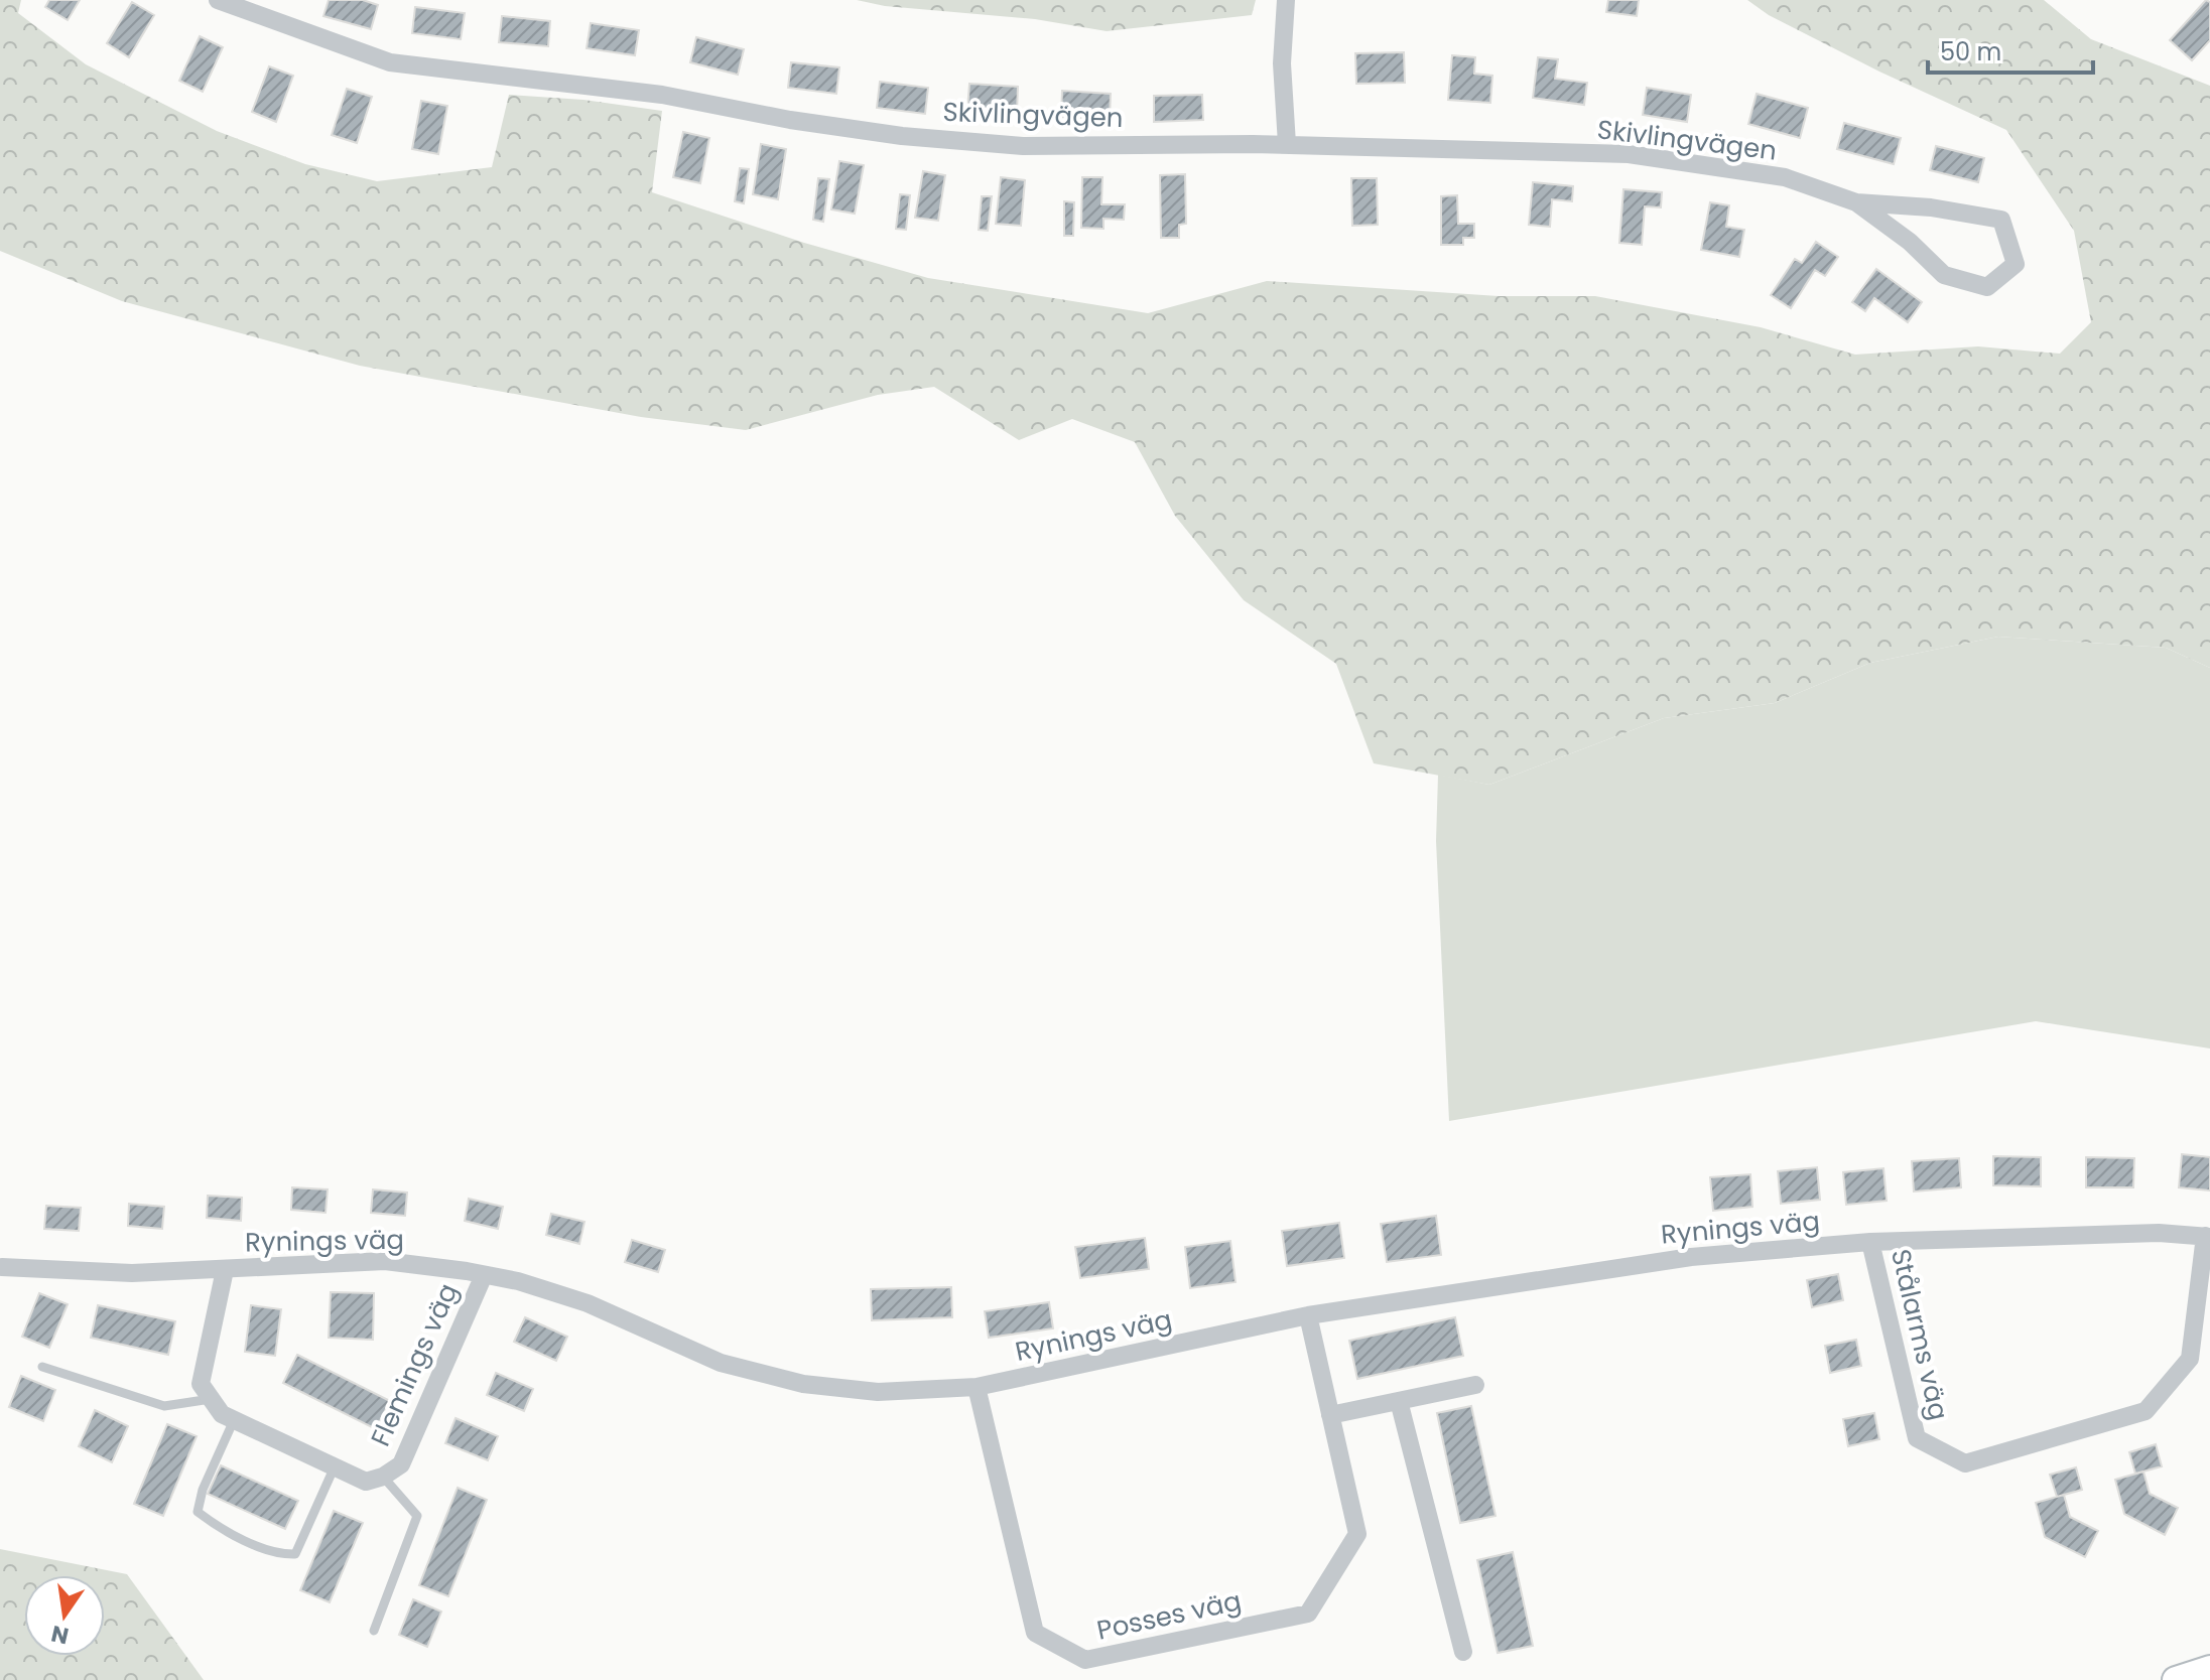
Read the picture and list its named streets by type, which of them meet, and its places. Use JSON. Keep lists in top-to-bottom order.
{
  "streets": {
    "street": [
      "Skivlingvägen",
      "Rynings väg",
      "Stålarms väg",
      "Flemings väg",
      "Posses väg"
    ]
  },
  "crossings": [
    ["Rynings väg", "Stålarms väg"],
    ["Rynings väg", "Flemings väg"],
    ["Rynings väg", "Posses väg"]
  ],
  "scale_bar": "50 m",
  "north": "bottom"
}
